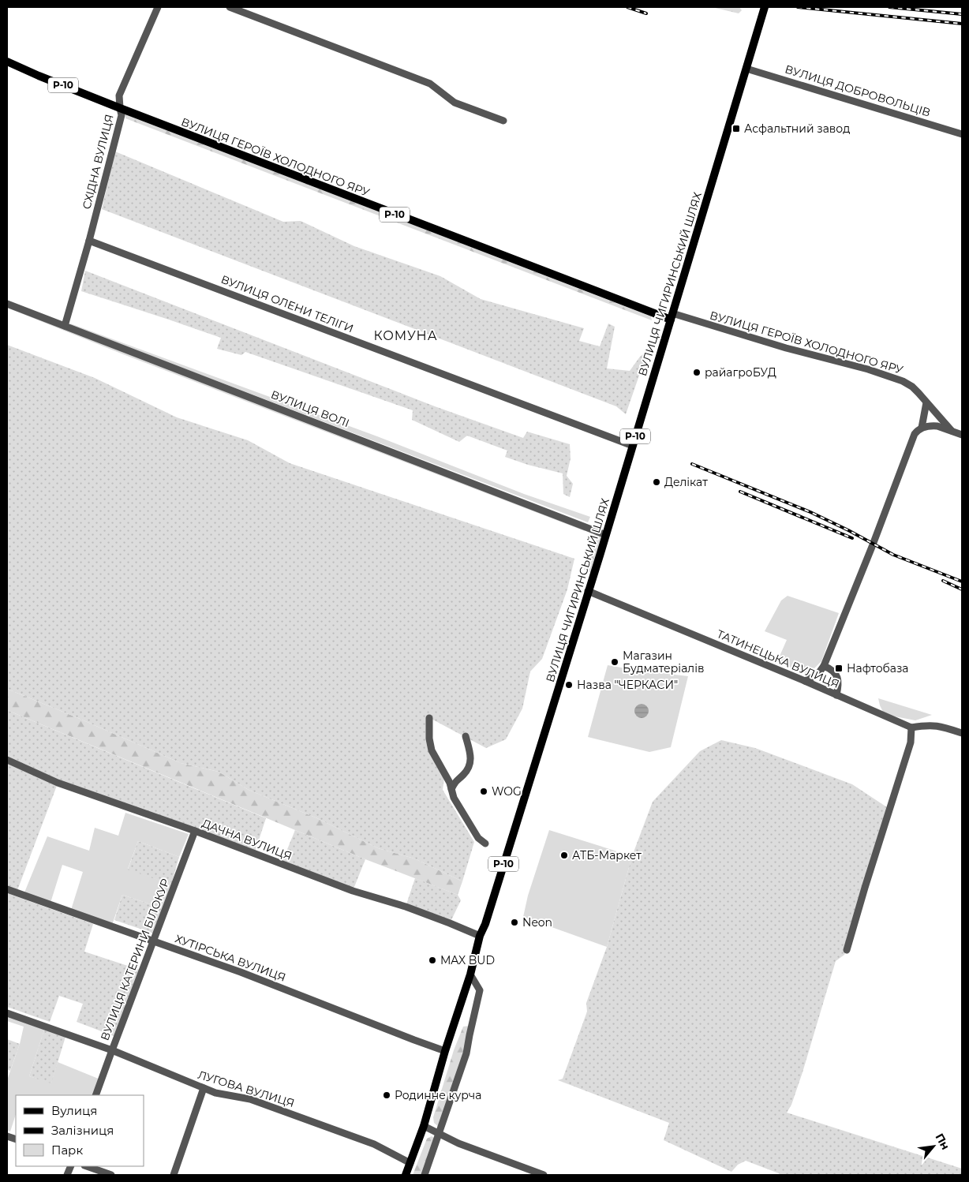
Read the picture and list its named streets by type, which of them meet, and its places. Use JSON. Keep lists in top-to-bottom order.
{
  "streets": {
    "main road": ["Р-10", "ВУЛИЦЯ ГЕРОЇВ ХОЛОДНОГО ЯРУ", "ВУЛИЦЯ ЧИГИРИНСЬКИЙ ШЛЯХ"],
    "street": [
      "ВУЛИЦЯ ДОБРОВОЛЬЦІВ",
      "СХІДНА ВУЛИЦЯ",
      "ВУЛИЦЯ ОЛЕНИ ТЕЛІГИ",
      "ВУЛИЦЯ ВОЛІ",
      "ТАТИНЕЦЬКА ВУЛИЦЯ",
      "ДАЧНА ВУЛИЦЯ",
      "ХУТІРСЬКА ВУЛИЦЯ",
      "ВУЛИЦЯ КАТЕРИНИ БІЛОКУР",
      "ЛУГОВА ВУЛИЦЯ"
    ]
  },
  "crossings": [
    ["ВУЛИЦЯ ДОБРОВОЛЬЦІВ", "ВУЛИЦЯ ЧИГИРИНСЬКИЙ ШЛЯХ"],
    ["ВУЛИЦЯ ГЕРОЇВ ХОЛОДНОГО ЯРУ", "СХІДНА ВУЛИЦЯ"],
    ["ВУЛИЦЯ ГЕРОЇВ ХОЛОДНОГО ЯРУ", "ВУЛИЦЯ ЧИГИРИНСЬКИЙ ШЛЯХ"],
    ["СХІДНА ВУЛИЦЯ", "ВУЛИЦЯ ОЛЕНИ ТЕЛІГИ"],
    ["СХІДНА ВУЛИЦЯ", "ВУЛИЦЯ ВОЛІ"],
    ["ВУЛИЦЯ ЧИГИРИНСЬКИЙ ШЛЯХ", "ВУЛИЦЯ ОЛЕНИ ТЕЛІГИ"],
    ["ВУЛИЦЯ ЧИГИРИНСЬКИЙ ШЛЯХ", "ВУЛИЦЯ ВОЛІ"],
    ["ВУЛИЦЯ ЧИГИРИНСЬКИЙ ШЛЯХ", "ТАТИНЕЦЬКА ВУЛИЦЯ"],
    ["ВУЛИЦЯ ЧИГИРИНСЬКИЙ ШЛЯХ", "ДАЧНА ВУЛИЦЯ"],
    ["ВУЛИЦЯ ЧИГИРИНСЬКИЙ ШЛЯХ", "ХУТІРСЬКА ВУЛИЦЯ"],
    ["ВУЛИЦЯ ЧИГИРИНСЬКИЙ ШЛЯХ", "ЛУГОВА ВУЛИЦЯ"],
    ["ДАЧНА ВУЛИЦЯ", "ВУЛИЦЯ КАТЕРИНИ БІЛОКУР"],
    ["ХУТІРСЬКА ВУЛИЦЯ", "ВУЛИЦЯ КАТЕРИНИ БІЛОКУР"],
    ["ВУЛИЦЯ КАТЕРИНИ БІЛОКУР", "ЛУГОВА ВУЛИЦЯ"]
  ],
  "districts": ["КОМУНА"],
  "places": {
    "transit": ["Асфальтний завод", "Нафтобаза"],
    "other": [
      "райагроБУД",
      "Делікат",
      "Магазин Будматеріалів",
      "Назва \"ЧЕРКАСИ\"",
      "WOG",
      "АТБ-Маркет",
      "Neon",
      "MAX BUD",
      "Родинне курча"
    ]
  },
  "legend": ["Вулиця", "Залізниця", "Парк"],
  "north": "top right"
}
